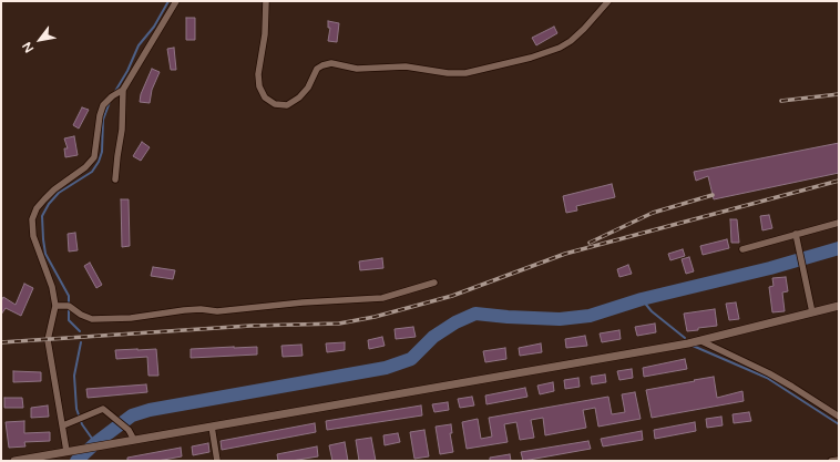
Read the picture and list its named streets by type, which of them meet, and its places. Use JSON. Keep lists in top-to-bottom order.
{
  "north": "bottom left"
}
